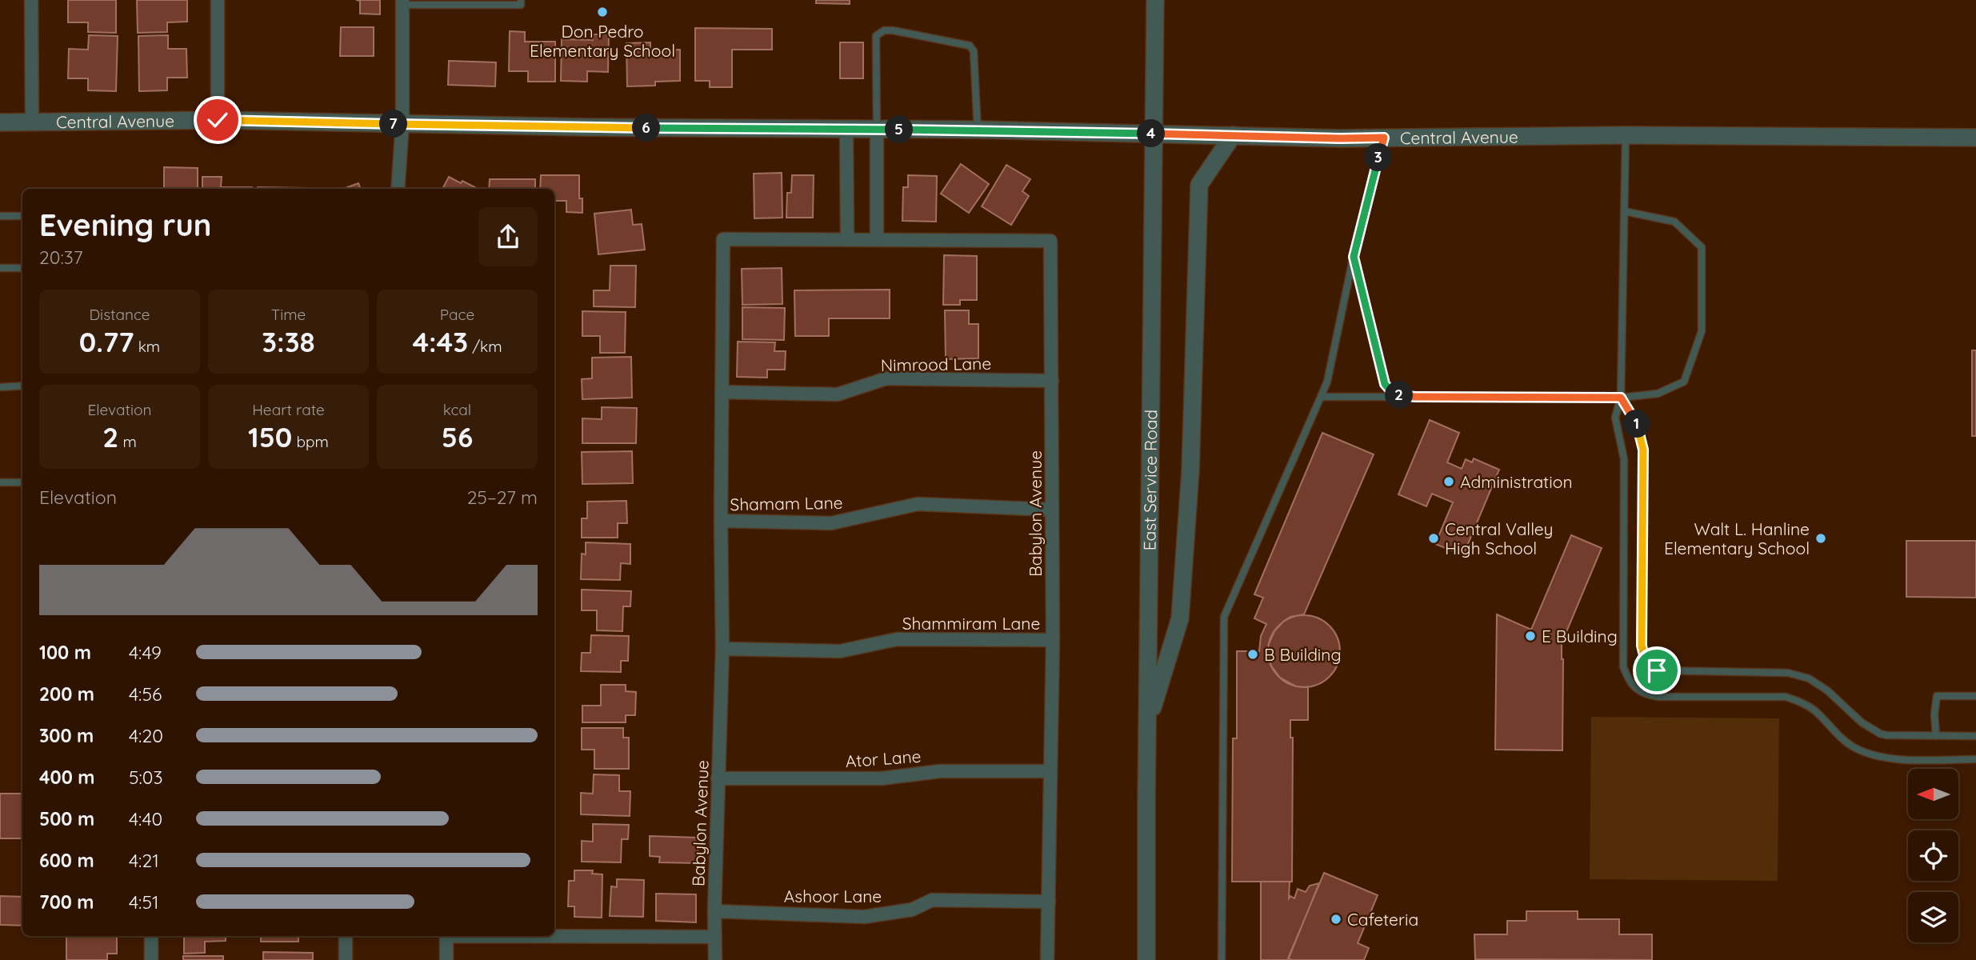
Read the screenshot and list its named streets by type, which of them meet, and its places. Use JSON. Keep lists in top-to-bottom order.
{
  "streets": {
    "street": [
      "Central Avenue",
      "Nimrood Lane",
      "East Service Road",
      "Shamam Lane",
      "Babylon Avenue",
      "Shammiram Lane",
      "Ator Lane",
      "Ashoor Lane"
    ]
  },
  "crossings": [
    ["Central Avenue", "East Service Road"],
    ["Nimrood Lane", "Babylon Avenue"],
    ["Shamam Lane", "Babylon Avenue"],
    ["Babylon Avenue", "Shammiram Lane"],
    ["Babylon Avenue", "Ator Lane"],
    ["Babylon Avenue", "Ashoor Lane"]
  ],
  "places": [
    "Don Pedro Elementary School",
    "Administration",
    "Central Valley High School",
    "Walt L. Hanline Elementary School",
    "E Building",
    "B Building",
    "Cafeteria"
  ],
  "north": "left",
  "page": {
    "pins": [
      "7",
      "6",
      "5",
      "4",
      "3",
      "2",
      "1"
    ],
    "heading": ["Evening run", "20:37"],
    "stats": [
      ["Distance", "0.77 km"],
      ["Time", "3:38"],
      ["Pace", "4:43 /km"],
      ["Elevation", "2 m"],
      ["Heart rate", "150 bpm"],
      ["kcal", "56"]
    ],
    "chart": ["Elevation", "25–27 m"],
    "list": [
      {
        "name": "100 m",
        "note": "4:49"
      },
      {
        "name": "200 m",
        "note": "4:56"
      },
      {
        "name": "300 m",
        "note": "4:20"
      },
      {
        "name": "400 m",
        "note": "5:03"
      },
      {
        "name": "500 m",
        "note": "4:40"
      },
      {
        "name": "600 m",
        "note": "4:21"
      },
      {
        "name": "700 m",
        "note": "4:51"
      }
    ]
  }
}
